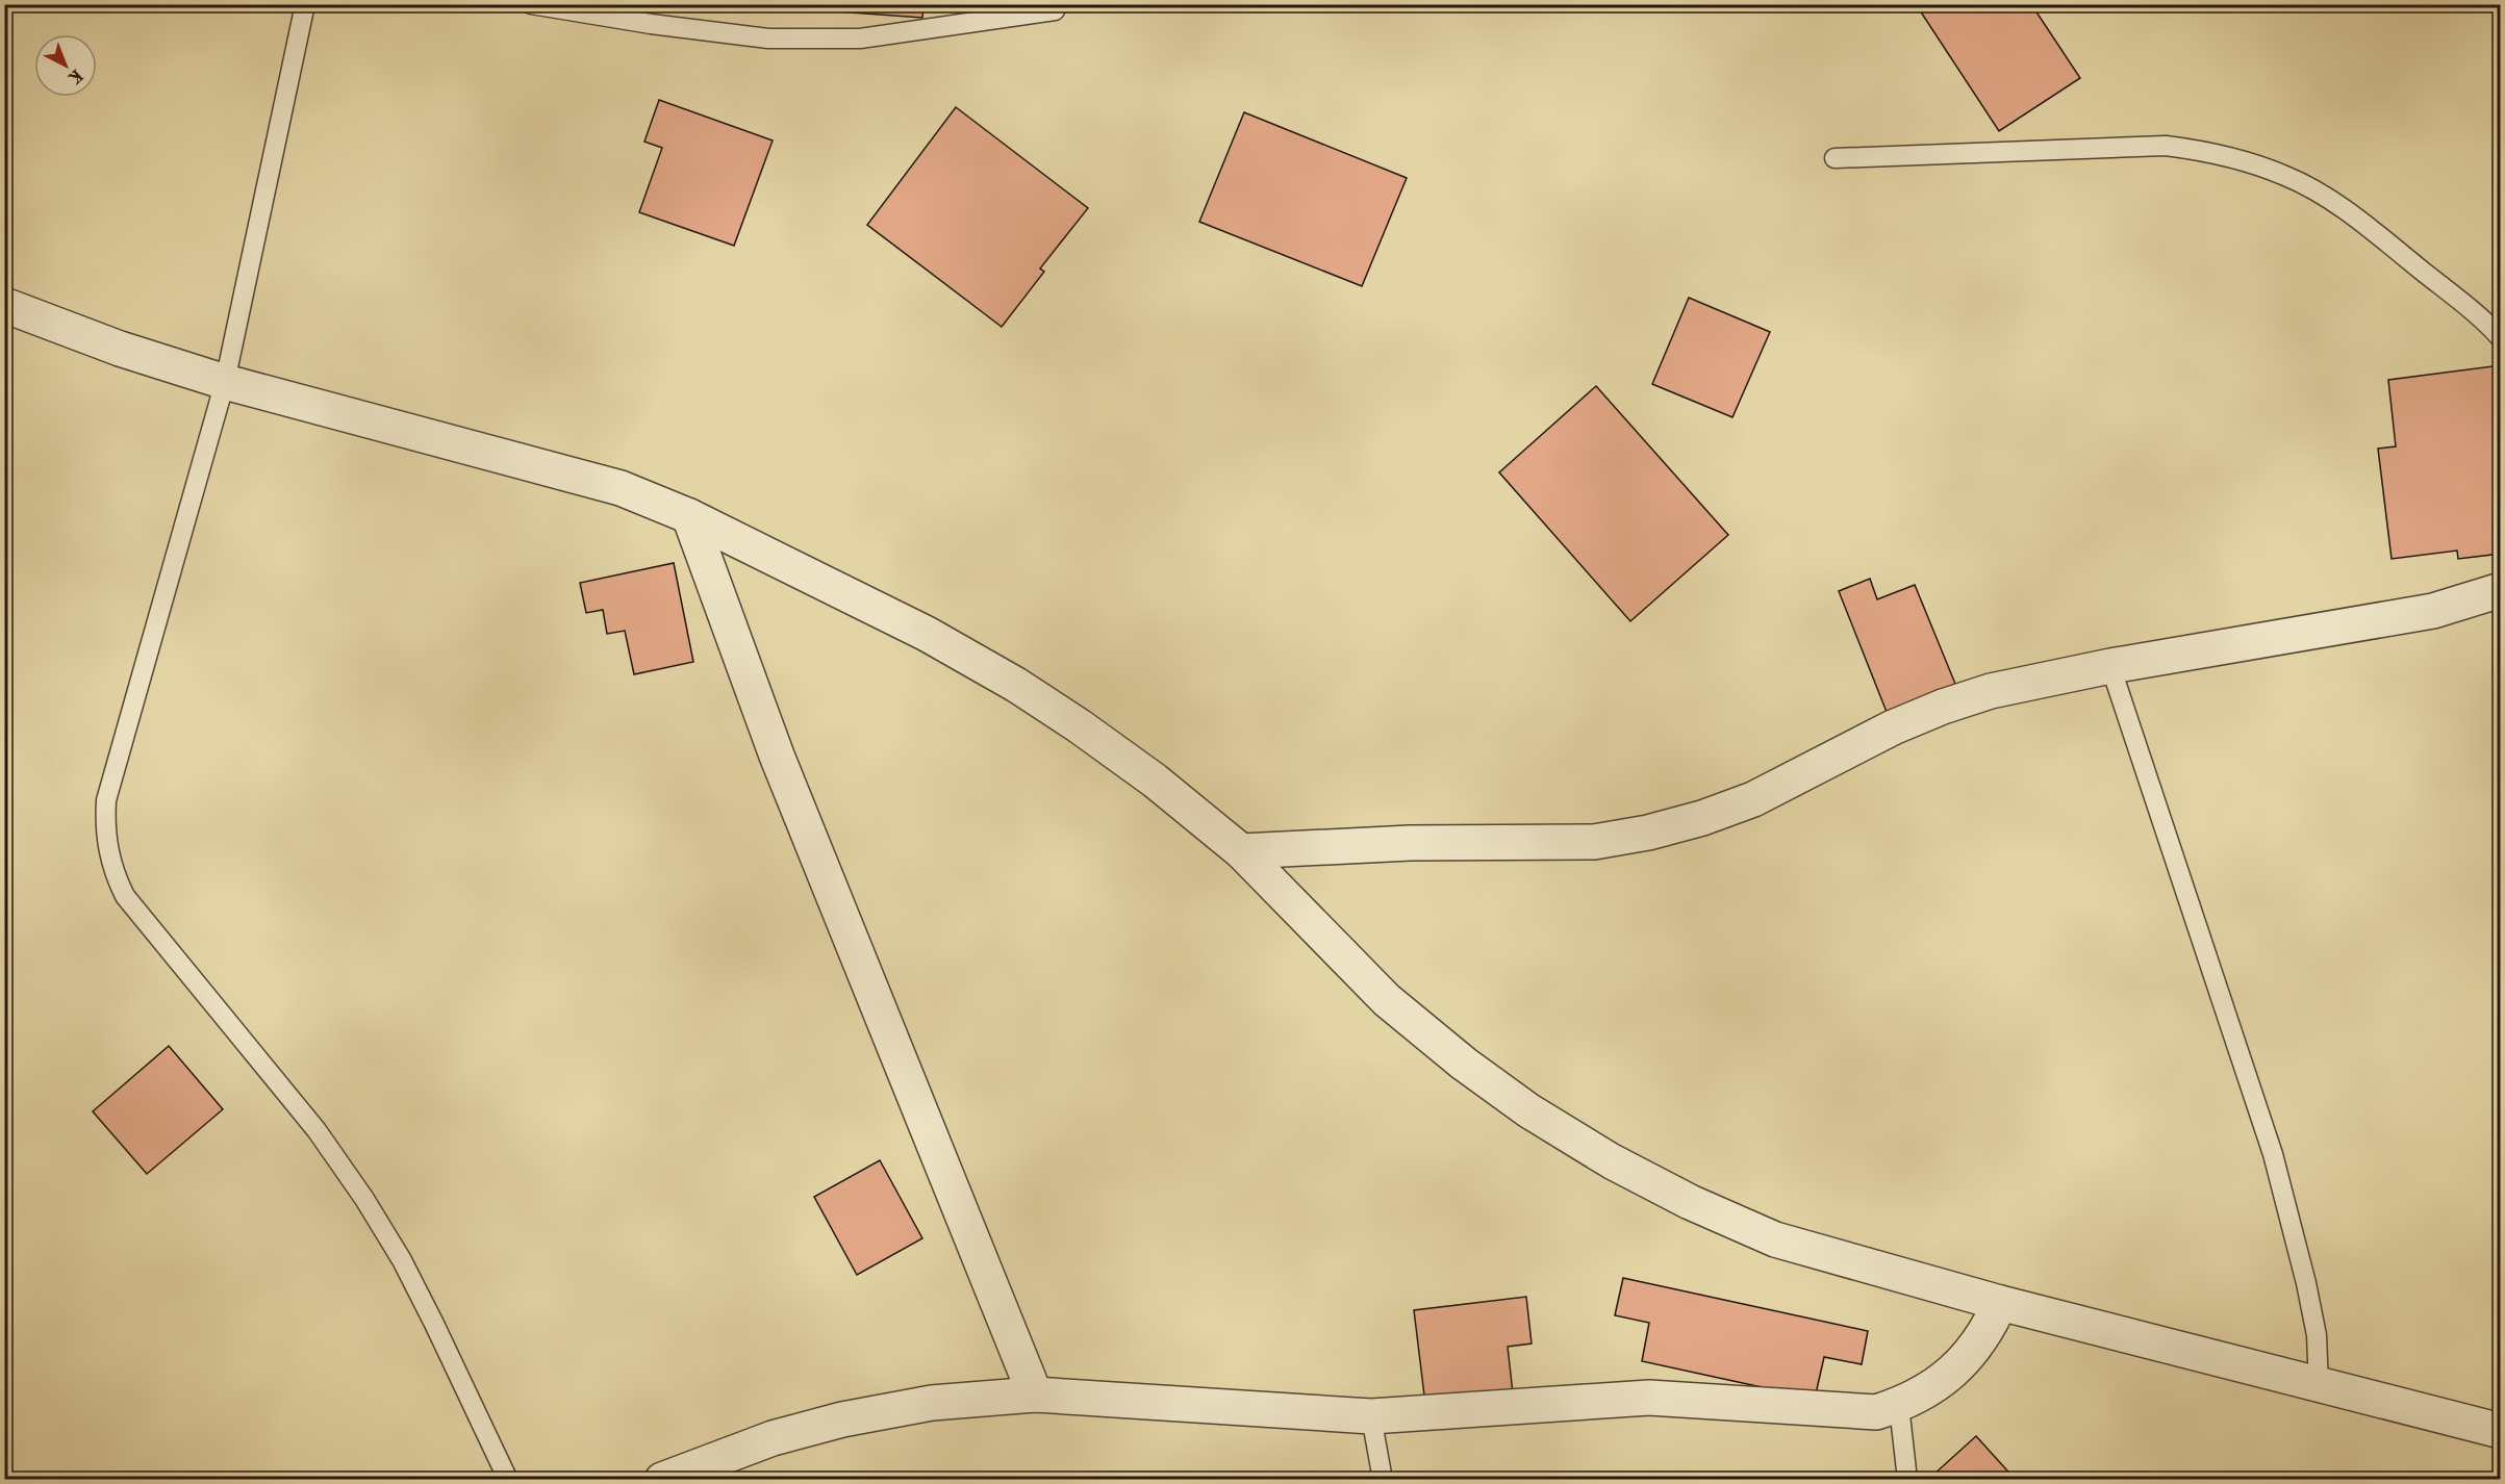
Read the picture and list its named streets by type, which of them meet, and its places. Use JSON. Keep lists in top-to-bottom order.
{
  "north": "bottom right"
}
